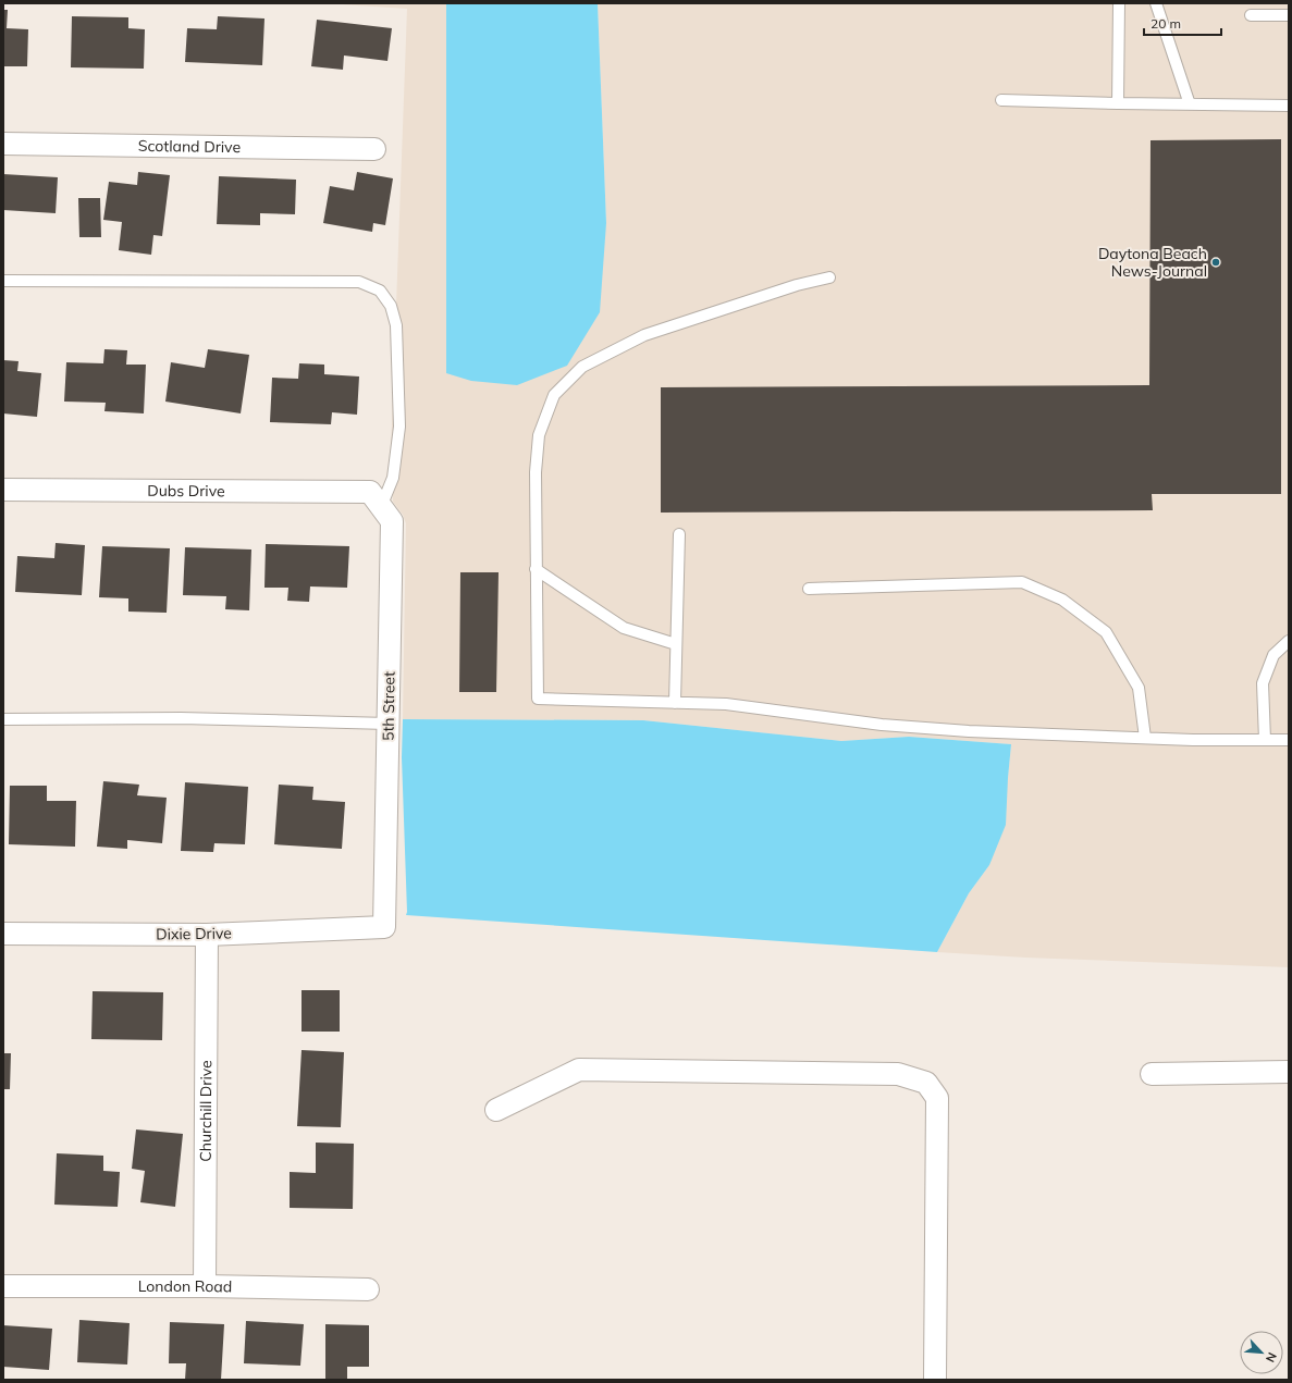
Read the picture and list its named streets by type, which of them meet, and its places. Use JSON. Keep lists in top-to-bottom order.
{
  "streets": {
    "street": [
      "Scotland Drive",
      "Dubs Drive",
      "5th Street",
      "Dixie Drive",
      "Churchill Drive",
      "London Road"
    ]
  },
  "crossings": [
    ["Dubs Drive", "5th Street"],
    ["5th Street", "Dixie Drive"],
    ["Dixie Drive", "Churchill Drive"],
    ["Churchill Drive", "London Road"]
  ],
  "places": ["Daytona Beach News-Journal"],
  "scale_bar": "20 m",
  "north": "bottom right"
}
